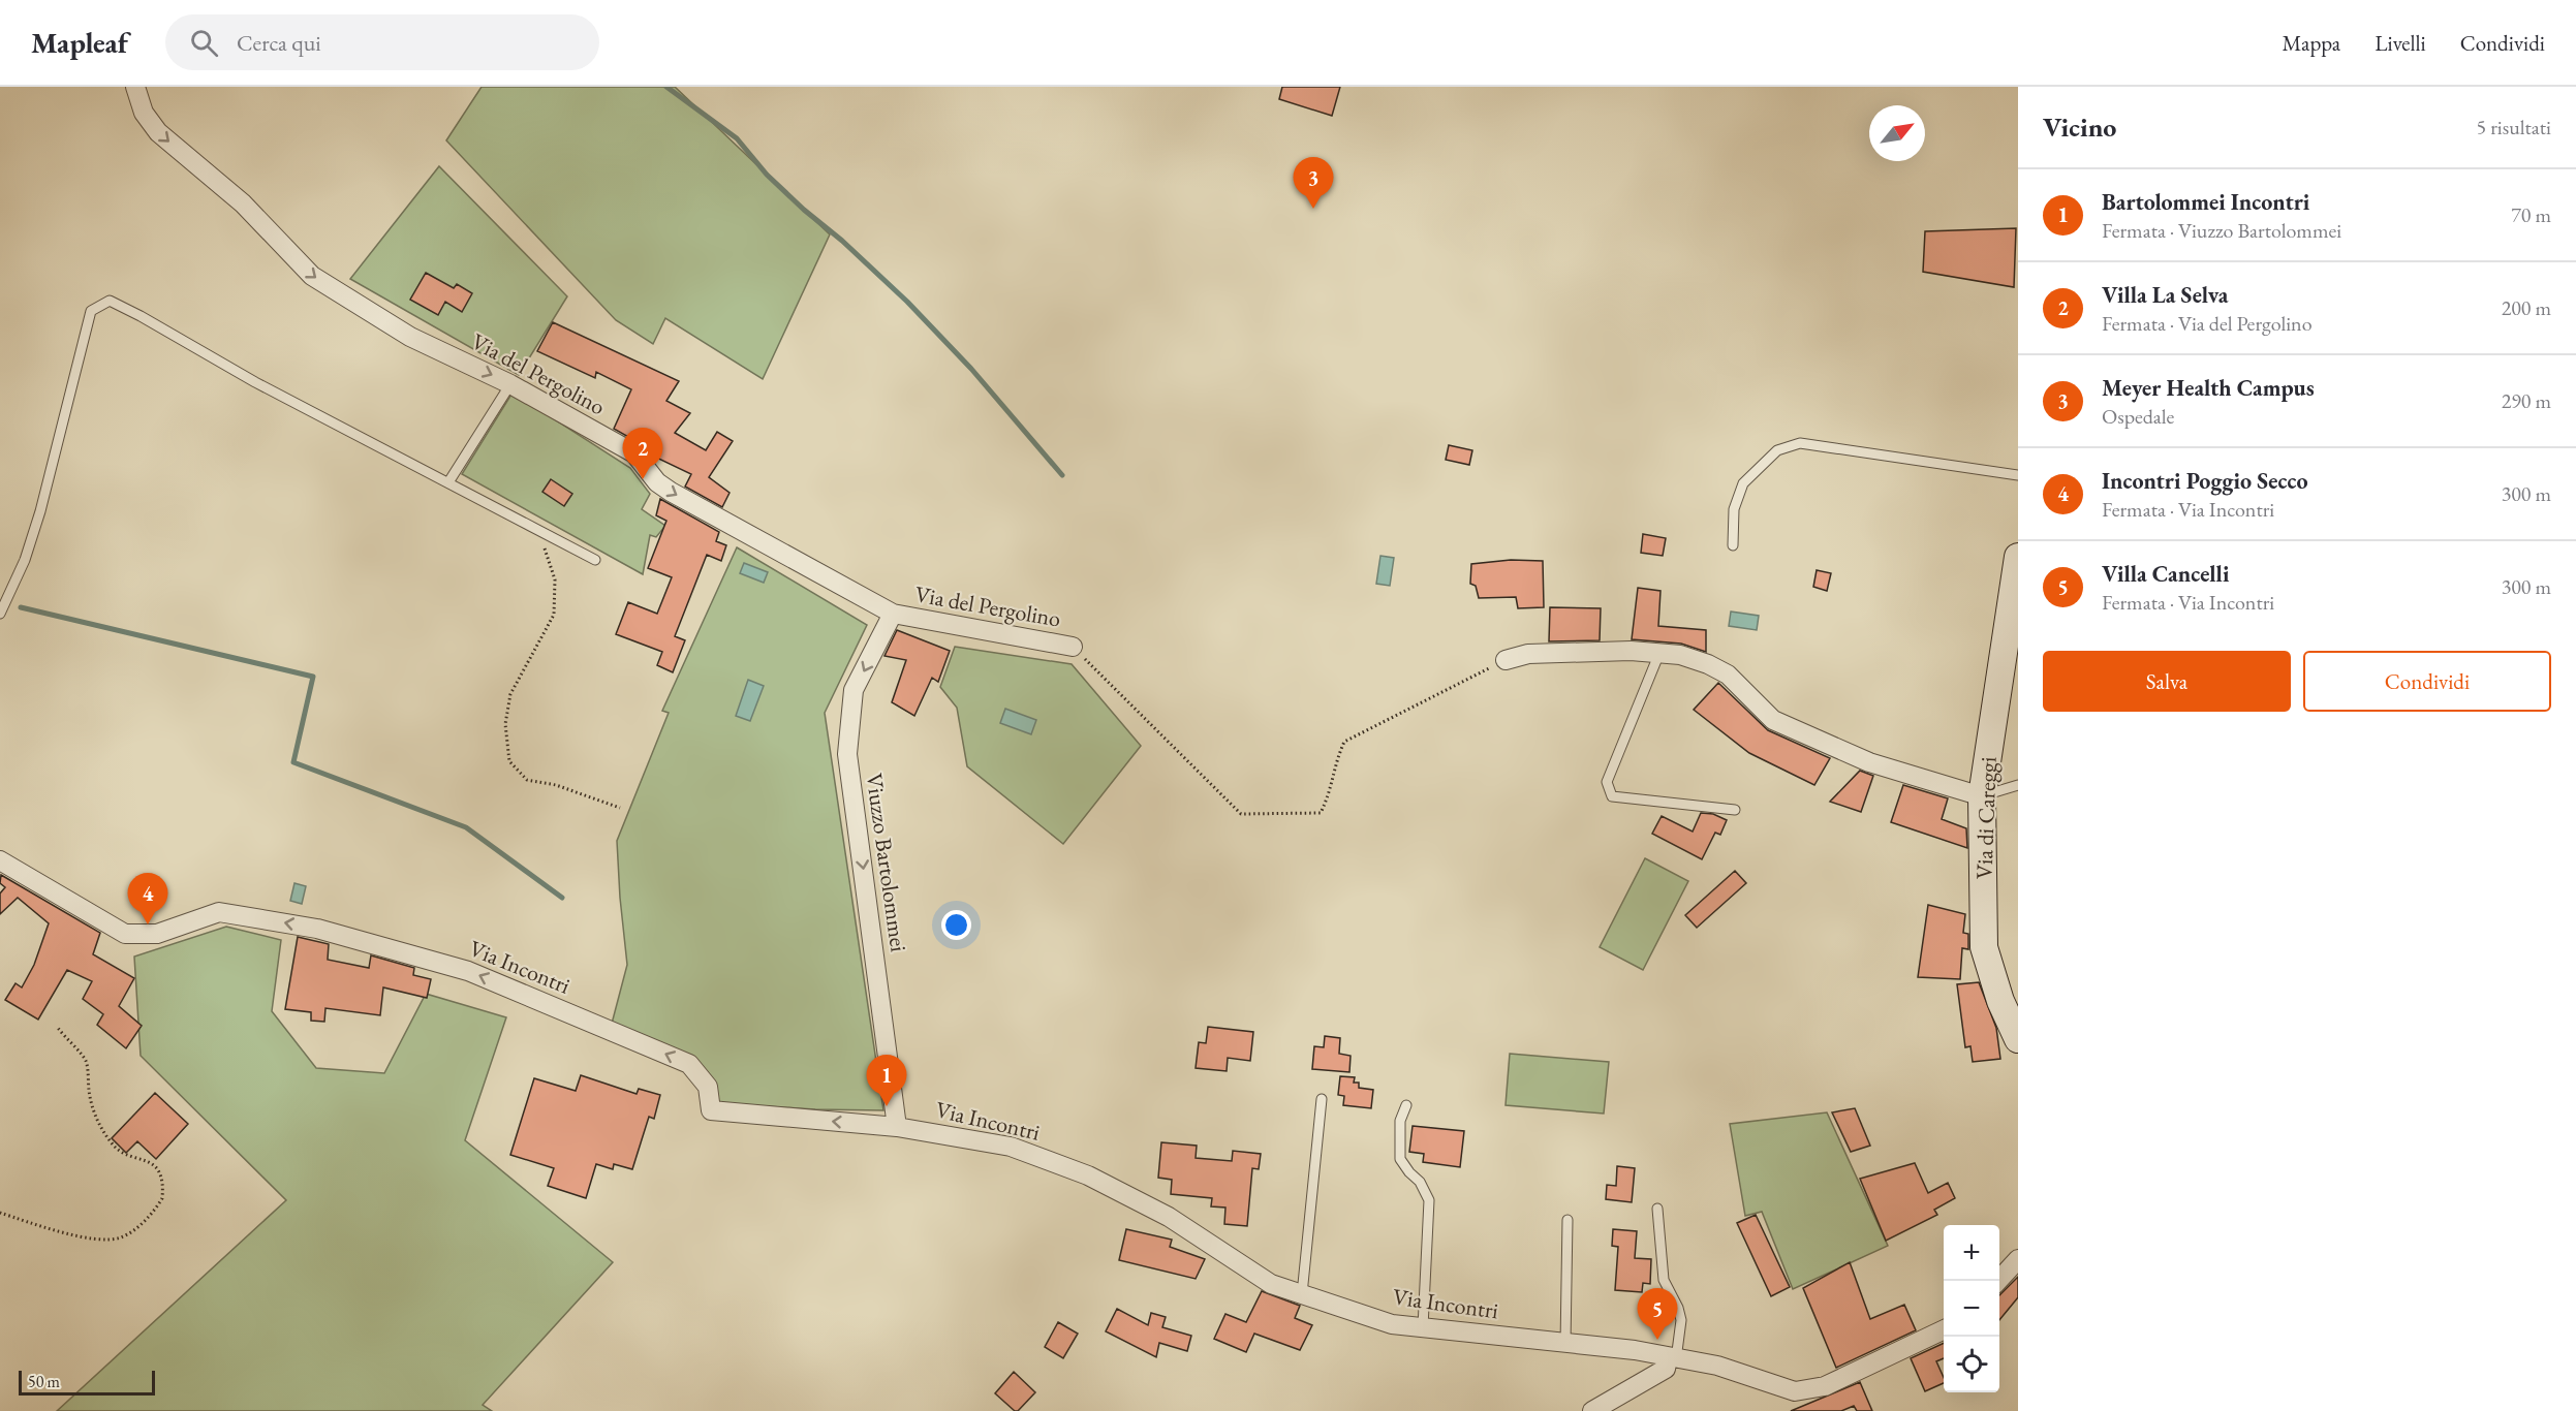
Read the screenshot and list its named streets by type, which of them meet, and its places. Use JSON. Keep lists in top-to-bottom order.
{
  "streets": {
    "street": [
      "Via del Pergolino",
      "Via di Careggi",
      "Viuzzo Bartolommei",
      "Via Incontri"
    ]
  },
  "crossings": [
    ["Via del Pergolino", "Viuzzo Bartolommei"],
    ["Viuzzo Bartolommei", "Via Incontri"]
  ],
  "one_way": ["Via del Pergolino", "Viuzzo Bartolommei", "Via Incontri"],
  "scale_bar": "50 m",
  "north": "top right",
  "page": {
    "header": "Mapleaf",
    "search": "Cerca qui",
    "nav": ["Mappa", "Livelli", "Condividi"],
    "heading": ["Vicino", "5 risultati"],
    "pins": [
      "3",
      "2",
      "4",
      "1",
      "5"
    ],
    "list": [
      {
        "mark": "1",
        "name": "Bartolommei Incontri",
        "note": "Fermata · Viuzzo Bartolommei",
        "value": "70 m"
      },
      {
        "mark": "2",
        "name": "Villa La Selva",
        "note": "Fermata · Via del Pergolino",
        "value": "200 m"
      },
      {
        "mark": "3",
        "name": "Meyer Health Campus",
        "note": "Ospedale",
        "value": "290 m"
      },
      {
        "mark": "4",
        "name": "Incontri Poggio Secco",
        "note": "Fermata · Via Incontri",
        "value": "300 m"
      },
      {
        "mark": "5",
        "name": "Villa Cancelli",
        "note": "Fermata · Via Incontri",
        "value": "300 m"
      }
    ],
    "buttons": ["Salva", "Condividi"],
    "map_buttons": ["+", "−"],
    "scale": "50 m"
  }
}
